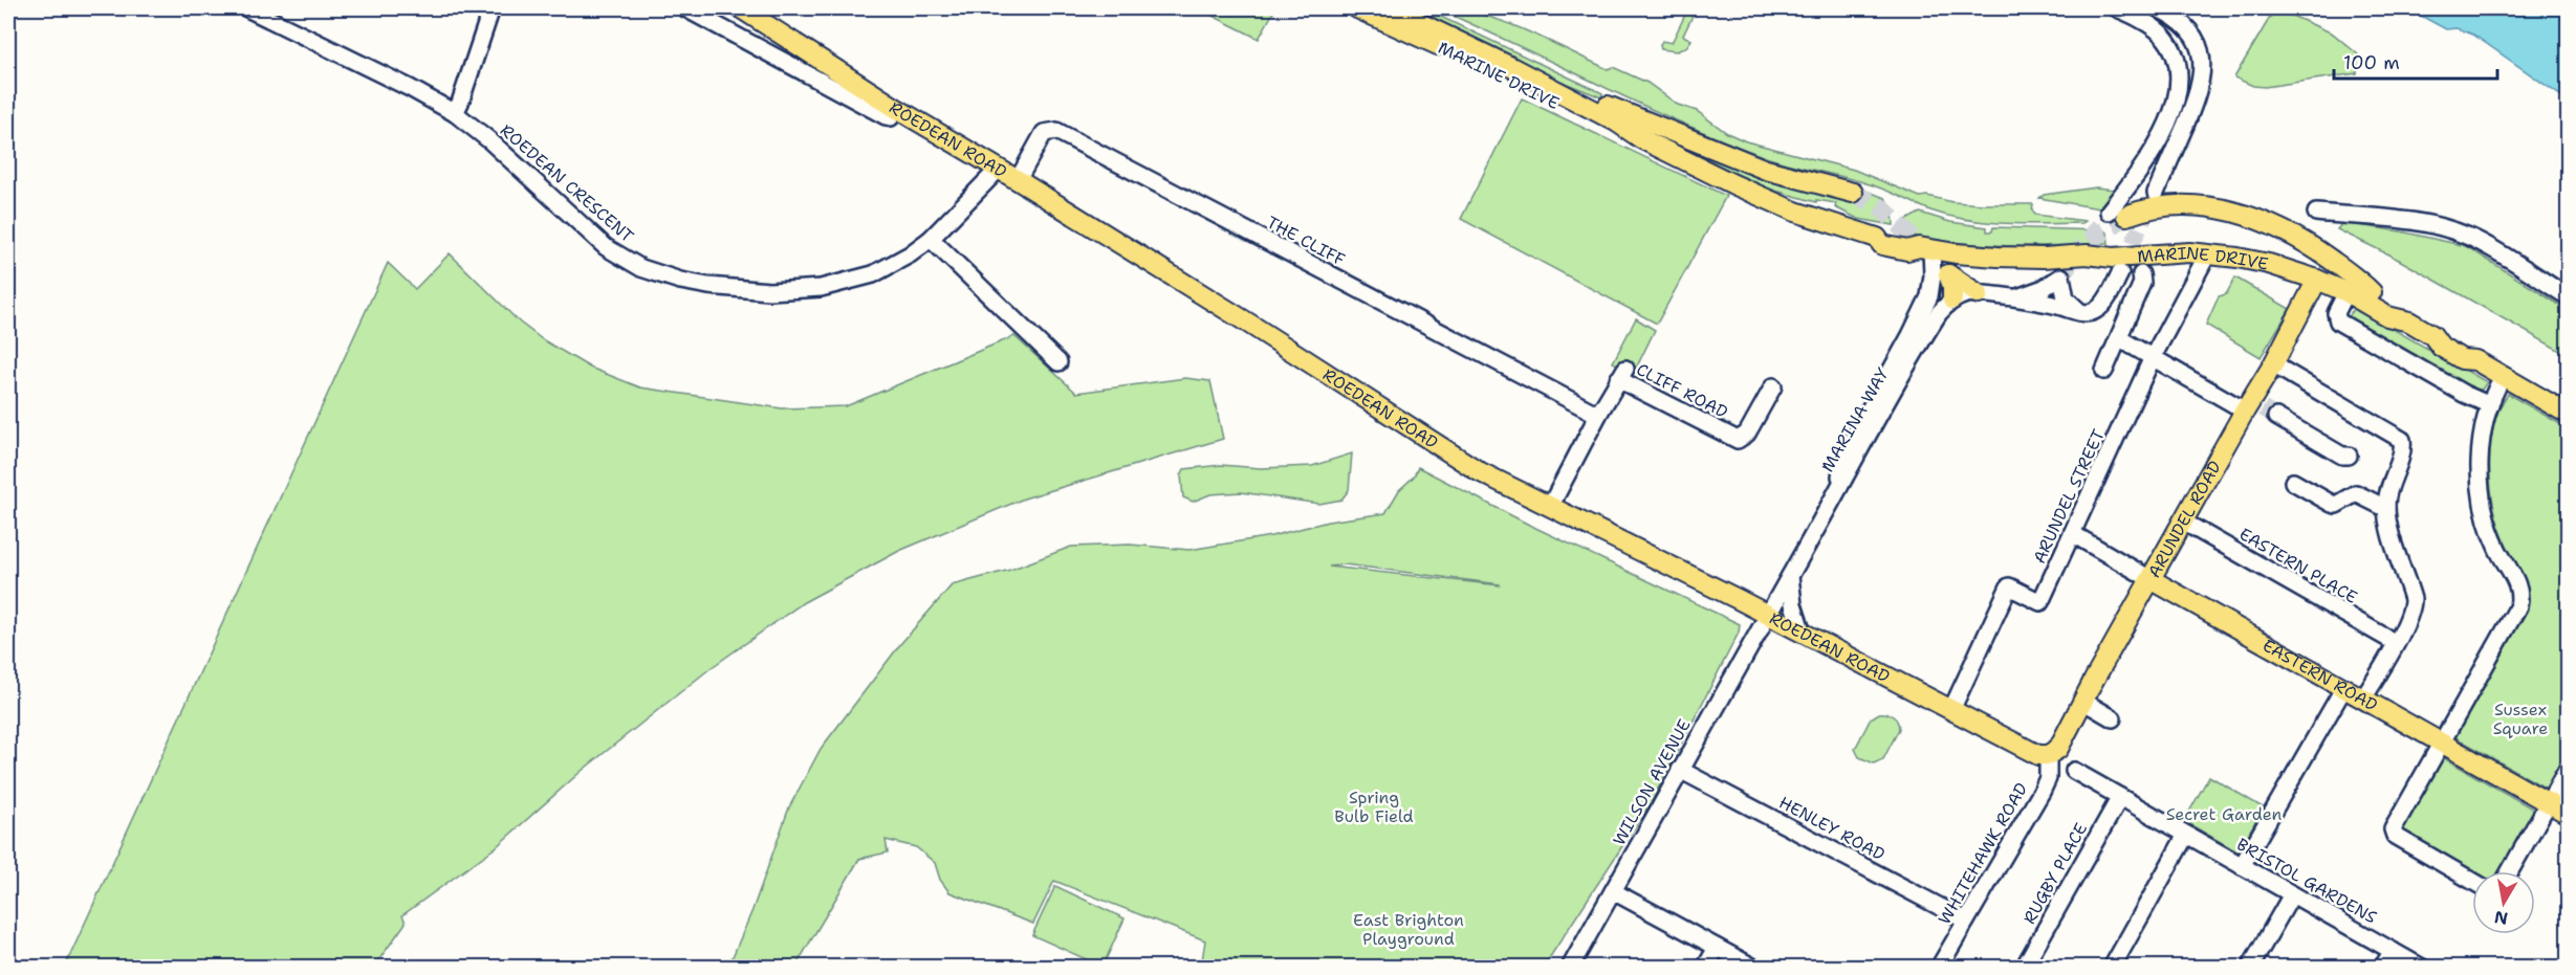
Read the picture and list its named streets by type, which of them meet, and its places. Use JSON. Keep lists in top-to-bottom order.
{
  "streets": {
    "main road": [
      "MARINE DRIVE",
      "ROEDEAN ROAD",
      "ARUNDEL ROAD",
      "EASTERN ROAD"
    ],
    "street": [
      "ROEDEAN CRESCENT",
      "THE CLIFF",
      "CLIFF ROAD",
      "MARINA WAY",
      "ARUNDEL STREET",
      "EASTERN PLACE",
      "WILSON AVENUE",
      "HENLEY ROAD",
      "WHITEHAWK ROAD",
      "RUGBY PLACE",
      "BRISTOL GARDENS"
    ]
  },
  "crossings": [
    ["MARINE DRIVE", "ARUNDEL STREET"],
    ["MARINE DRIVE", "ARUNDEL ROAD"],
    ["ROEDEAN ROAD", "ROEDEAN CRESCENT"],
    ["ROEDEAN ROAD", "THE CLIFF"],
    ["ROEDEAN ROAD", "MARINA WAY"],
    ["ROEDEAN ROAD", "ARUNDEL STREET"],
    ["ROEDEAN ROAD", "ARUNDEL ROAD"],
    ["ROEDEAN ROAD", "WILSON AVENUE"],
    ["ROEDEAN ROAD", "WHITEHAWK ROAD"],
    ["THE CLIFF", "CLIFF ROAD"],
    ["MARINA WAY", "WILSON AVENUE"],
    ["ARUNDEL STREET", "EASTERN ROAD"],
    ["ARUNDEL ROAD", "EASTERN PLACE"],
    ["ARUNDEL ROAD", "EASTERN ROAD"],
    ["ARUNDEL ROAD", "WHITEHAWK ROAD"],
    ["WILSON AVENUE", "HENLEY ROAD"],
    ["HENLEY ROAD", "WHITEHAWK ROAD"],
    ["RUGBY PLACE", "BRISTOL GARDENS"]
  ],
  "parks": [
    "Sussex Square",
    "Spring Bulb Field",
    "Secret Garden",
    "East Brighton Playground"
  ],
  "scale_bar": "100 m",
  "north": "bottom"
}
